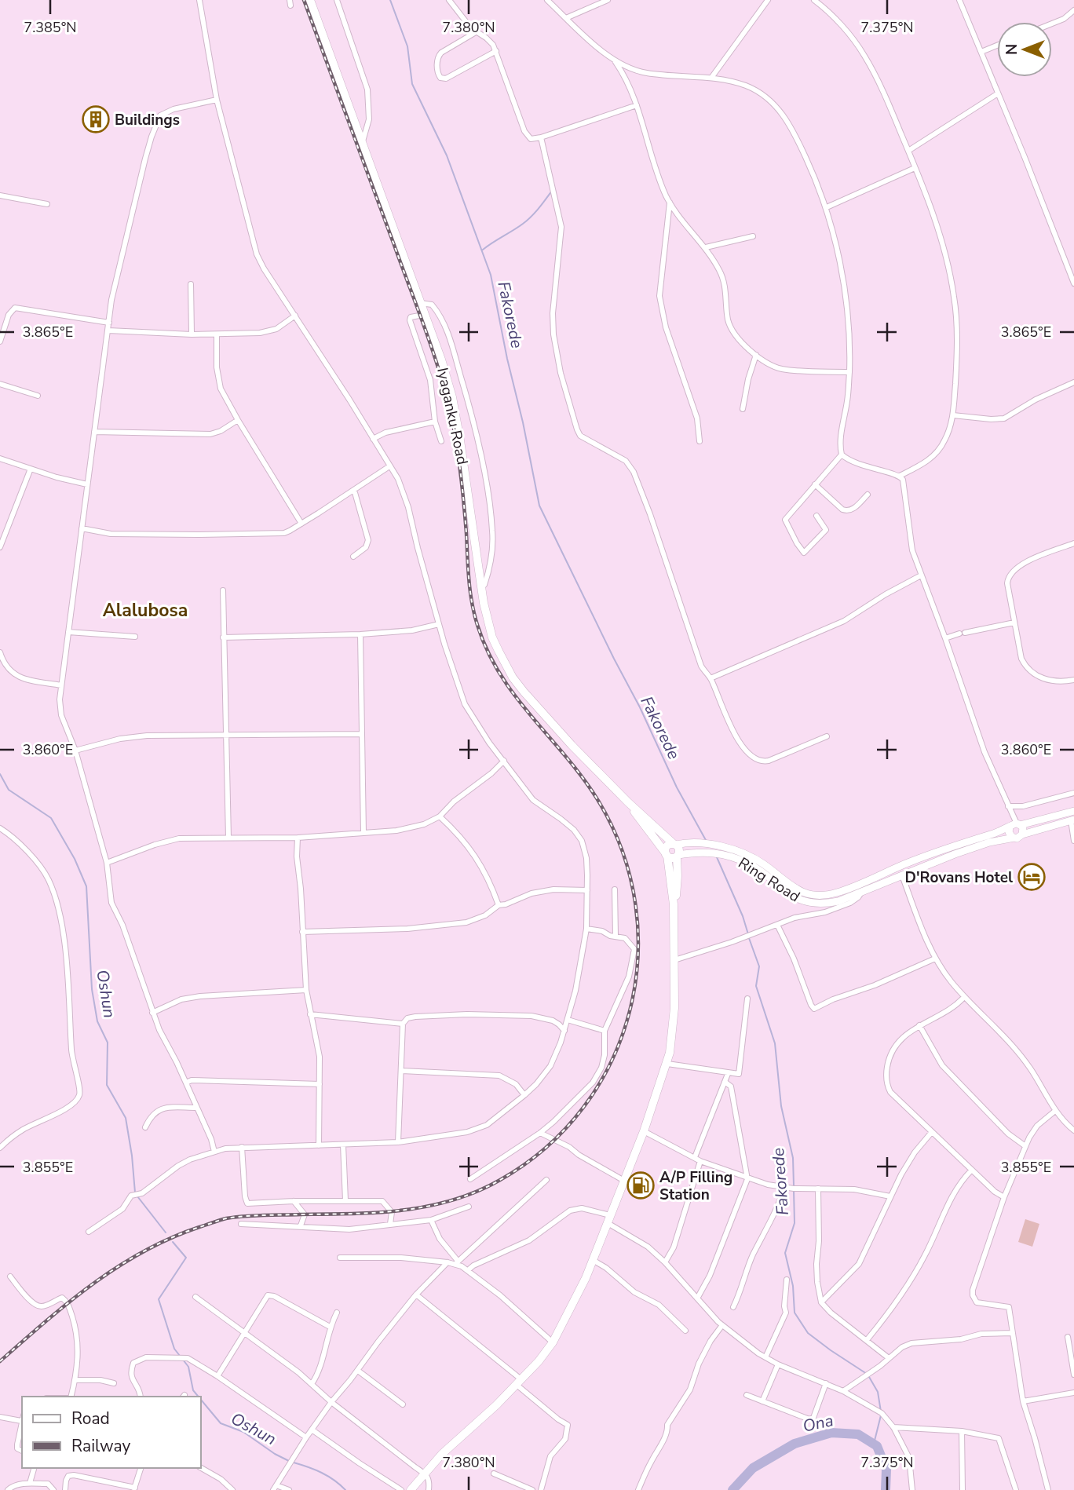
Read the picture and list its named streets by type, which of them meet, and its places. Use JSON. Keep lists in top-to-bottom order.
{
  "streets": {
    "highway": ["Iyaganku Road"],
    "main road": ["Ring Road"]
  },
  "crossings": [
    ["Iyaganku Road", "Ring Road"]
  ],
  "districts": ["Alalubosa"],
  "water": ["Fakorede", "Oshun", "Ona"],
  "places": {
    "building": ["Buildings"],
    "hotel": ["D'Rovans Hotel"],
    "fuel station": ["A/P Filling Station"]
  },
  "legend": ["Road", "Railway"],
  "north": "left",
  "coordinates": [
    "7.385°N",
    "7.380°N",
    "7.375°N",
    "3.865°E",
    "3.860°E",
    "3.855°E"
  ]
}
